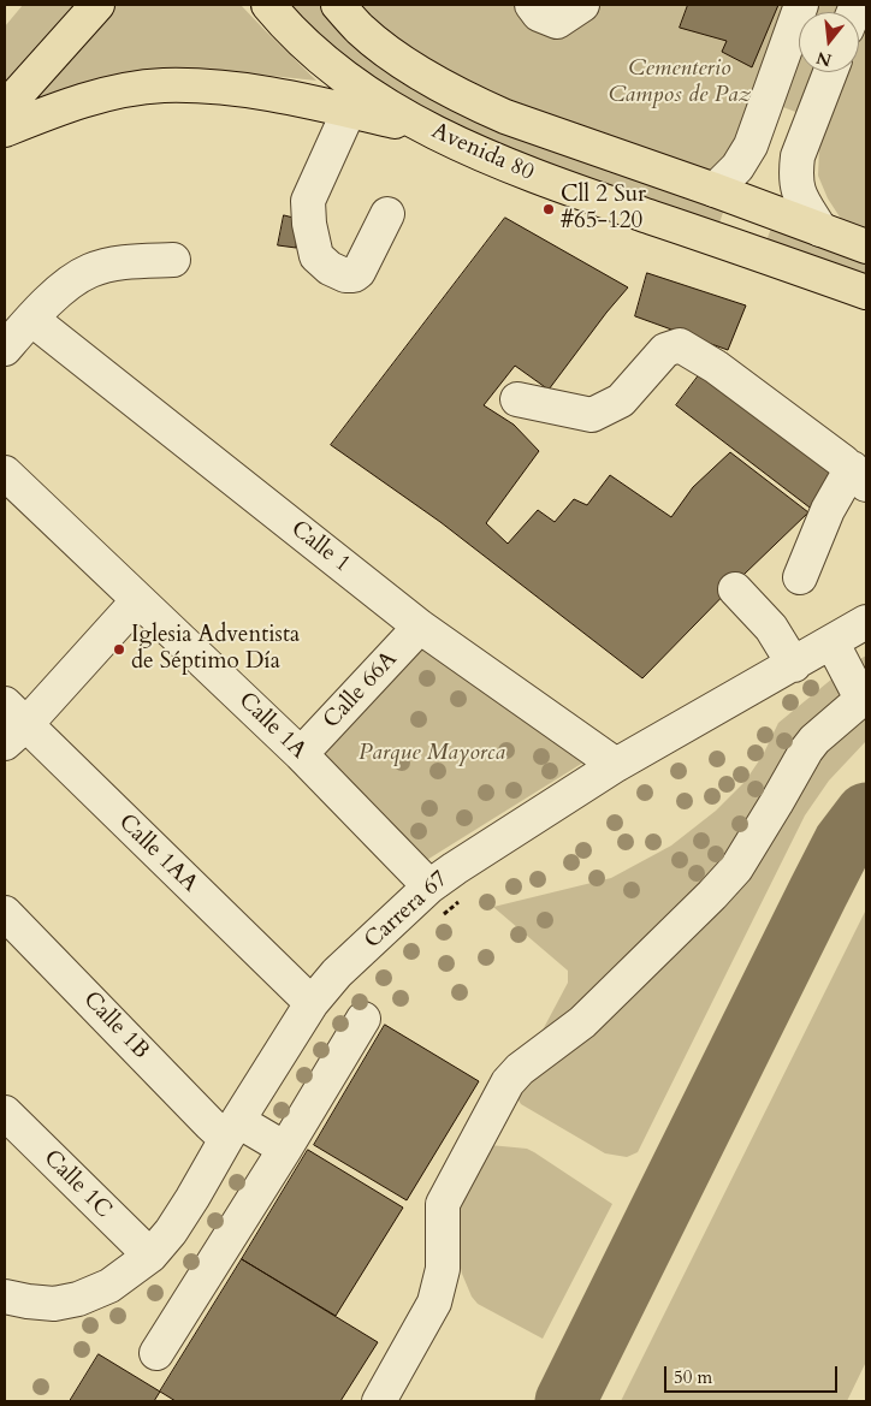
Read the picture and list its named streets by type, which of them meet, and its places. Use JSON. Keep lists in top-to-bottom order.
{
  "streets": {
    "main road": ["Avenida 80"],
    "street": [
      "Calle 1",
      "Calle 66A",
      "Calle 1A",
      "Calle 1AA",
      "Carrera 67",
      "Calle 1B",
      "Calle 1C"
    ]
  },
  "crossings": [
    ["Calle 1", "Calle 66A"],
    ["Calle 1", "Carrera 67"],
    ["Calle 66A", "Calle 1A"],
    ["Calle 1A", "Carrera 67"],
    ["Calle 1AA", "Carrera 67"],
    ["Carrera 67", "Calle 1B"],
    ["Carrera 67", "Calle 1C"]
  ],
  "parks": ["Cementerio Campos de Paz", "Parque Mayorca"],
  "places": ["Cll 2 Sur #65-120", "Iglesia Adventista de Séptimo Día"],
  "scale_bar": "50 m",
  "north": "bottom"
}
